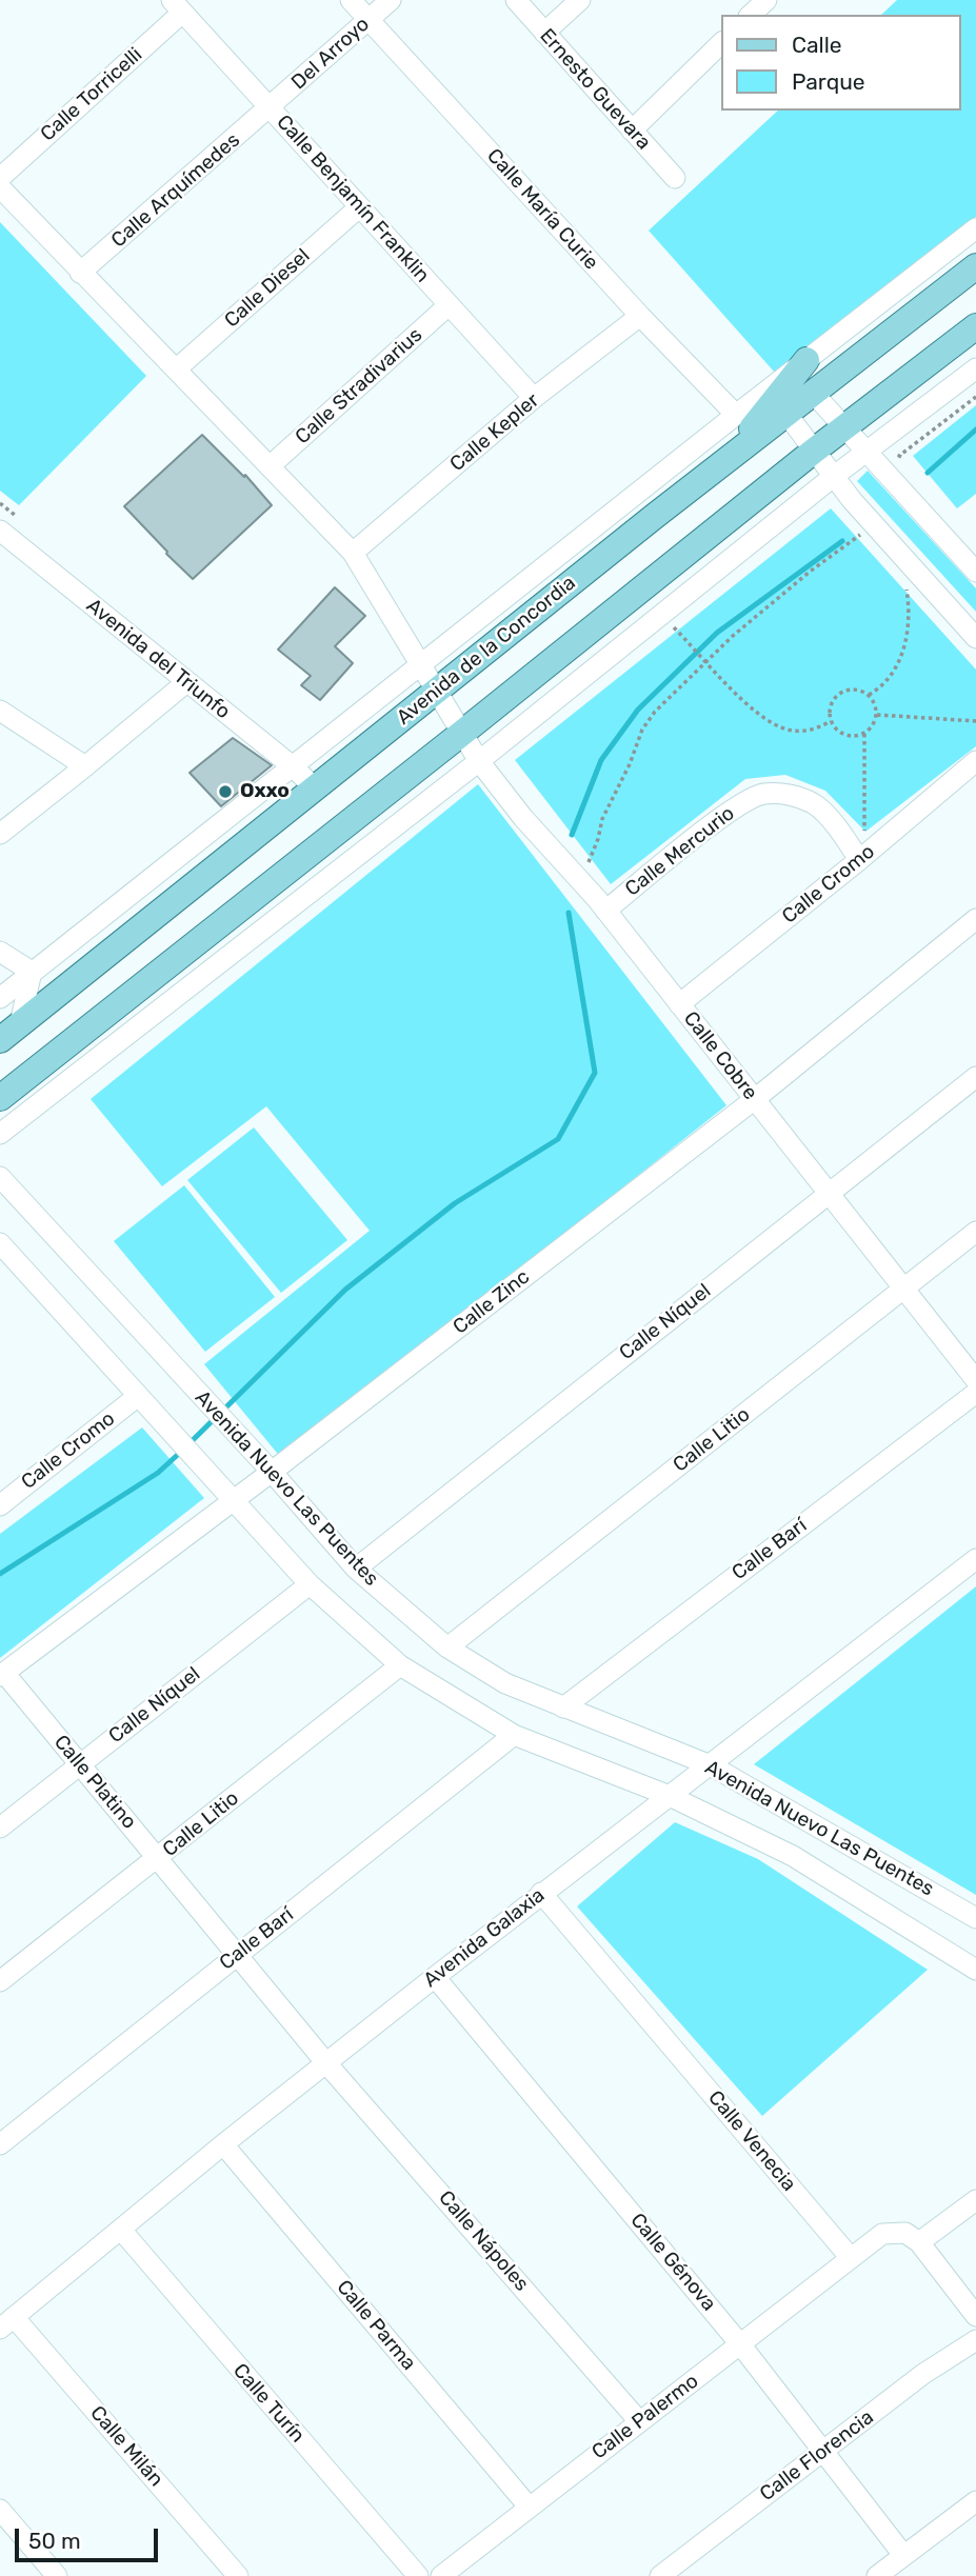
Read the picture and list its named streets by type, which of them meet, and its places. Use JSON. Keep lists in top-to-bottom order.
{
  "streets": {
    "main road": ["Avenida de la Concordia"],
    "street": [
      "Del Arroyo",
      "Ernesto Guevara",
      "Calle Torricelli",
      "Calle Arquímedes",
      "Calle Benjamín Franklin",
      "Calle María Curie",
      "Calle Diesel",
      "Calle Stradivarius",
      "Calle Kepler",
      "Avenida del Triunfo",
      "Calle Mercurio",
      "Calle Cromo",
      "Calle Cobre",
      "Calle Zinc",
      "Calle Níquel",
      "Calle Litio",
      "Avenida Nuevo Las Puentes",
      "Calle Barí",
      "Calle Platino",
      "Avenida Galaxia",
      "Calle Venecia",
      "Calle Nápoles",
      "Calle Génova",
      "Calle Parma",
      "Calle Turín",
      "Calle Palermo",
      "Calle Milán",
      "Calle Florencia"
    ]
  },
  "crossings": [
    ["Del Arroyo", "Calle Arquímedes"],
    ["Del Arroyo", "Calle Benjamín Franklin"],
    ["Del Arroyo", "Calle María Curie"],
    ["Calle Torricelli", "Calle Benjamín Franklin"],
    ["Calle Arquímedes", "Calle Benjamín Franklin"],
    ["Calle Benjamín Franklin", "Calle Diesel"],
    ["Calle Benjamín Franklin", "Calle Stradivarius"],
    ["Calle Benjamín Franklin", "Calle Kepler"],
    ["Calle María Curie", "Calle Kepler"],
    ["Calle María Curie", "Avenida de la Concordia"],
    ["Calle Diesel", "Calle Cobre"],
    ["Calle Stradivarius", "Calle Cobre"],
    ["Calle Kepler", "Calle Cobre"],
    ["Avenida de la Concordia", "Avenida del Triunfo"],
    ["Avenida de la Concordia", "Calle Cobre"],
    ["Calle Mercurio", "Calle Cromo"],
    ["Calle Mercurio", "Calle Cobre"],
    ["Calle Cromo", "Calle Cobre"],
    ["Calle Cromo", "Avenida Nuevo Las Puentes"],
    ["Calle Cobre", "Calle Zinc"],
    ["Calle Cobre", "Calle Níquel"],
    ["Calle Cobre", "Calle Litio"],
    ["Calle Zinc", "Avenida Nuevo Las Puentes"],
    ["Calle Zinc", "Calle Platino"],
    ["Calle Níquel", "Avenida Nuevo Las Puentes"],
    ["Calle Níquel", "Calle Platino"],
    ["Calle Litio", "Avenida Nuevo Las Puentes"],
    ["Calle Litio", "Calle Platino"],
    ["Avenida Nuevo Las Puentes", "Calle Barí"],
    ["Avenida Nuevo Las Puentes", "Avenida Galaxia"],
    ["Calle Barí", "Calle Platino"],
    ["Calle Platino", "Avenida Galaxia"],
    ["Calle Platino", "Calle Nápoles"],
    ["Avenida Galaxia", "Calle Venecia"],
    ["Avenida Galaxia", "Calle Nápoles"],
    ["Avenida Galaxia", "Calle Génova"],
    ["Avenida Galaxia", "Calle Parma"],
    ["Avenida Galaxia", "Calle Turín"],
    ["Avenida Galaxia", "Calle Milán"],
    ["Calle Venecia", "Calle Palermo"],
    ["Calle Nápoles", "Calle Palermo"],
    ["Calle Génova", "Calle Palermo"],
    ["Calle Génova", "Calle Florencia"],
    ["Calle Parma", "Calle Palermo"]
  ],
  "places": ["Oxxo"],
  "legend": ["Calle", "Parque"],
  "scale_bar": "50 m"
}
